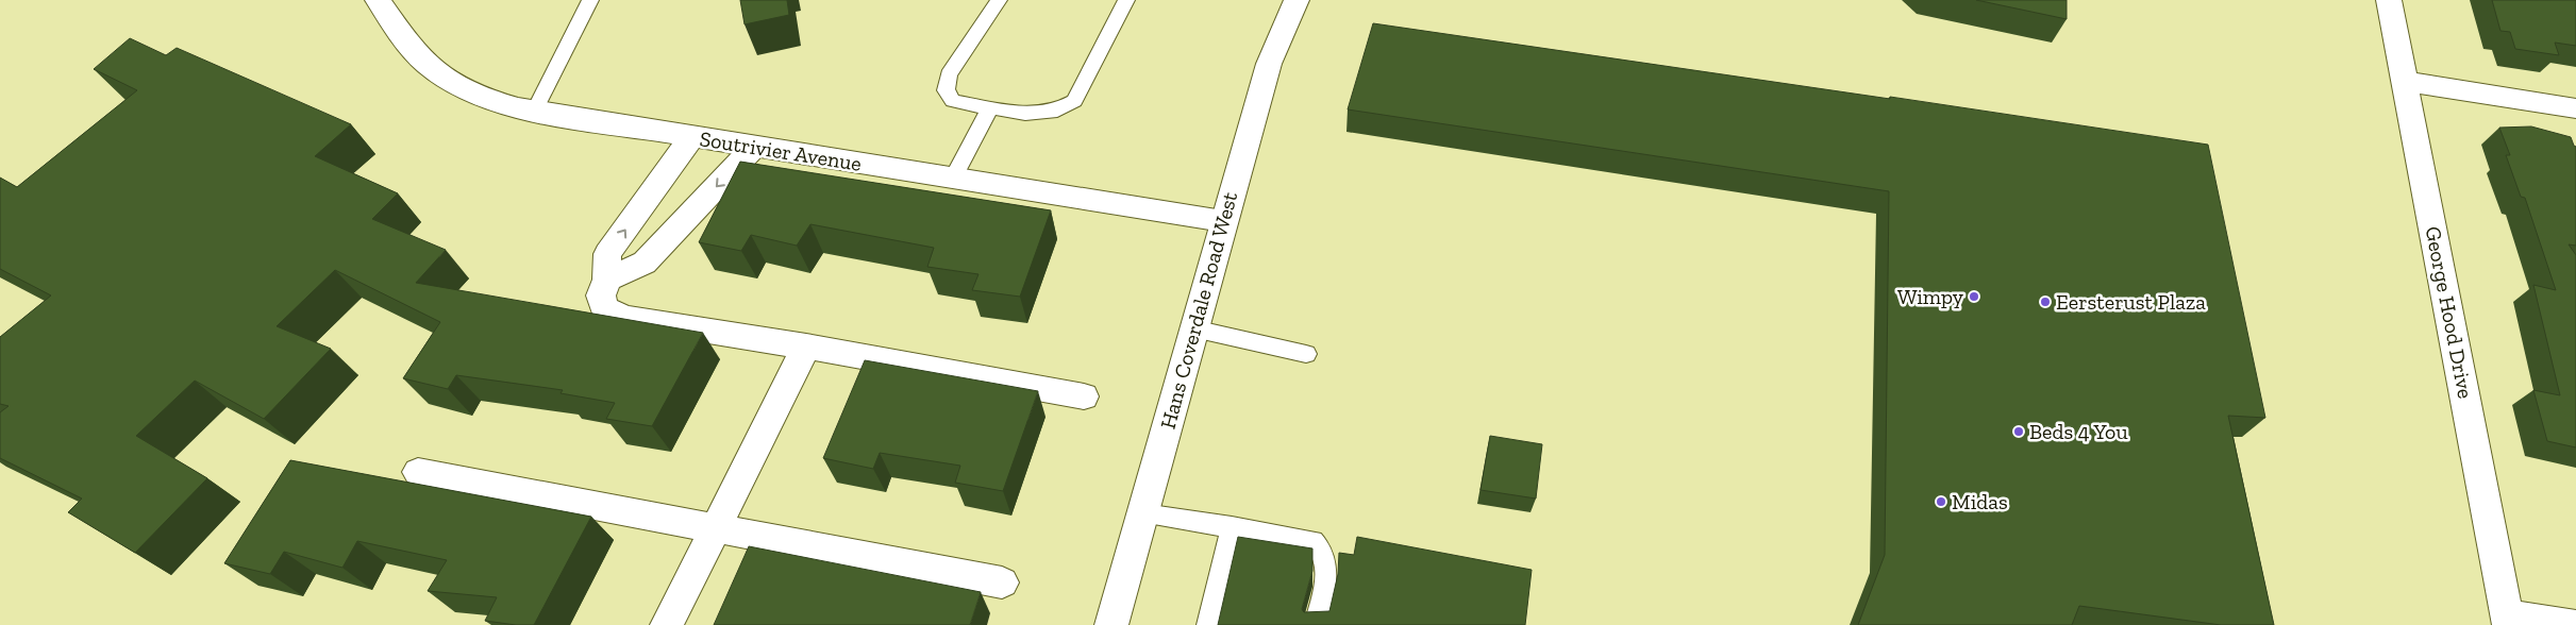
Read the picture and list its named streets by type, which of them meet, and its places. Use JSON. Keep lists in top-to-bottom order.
{
  "streets": {
    "street": ["Soutrivier Avenue", "Hans Coverdale Road West", "George Hood Drive"]
  },
  "crossings": [
    ["Soutrivier Avenue", "Hans Coverdale Road West"]
  ],
  "places": [
    "Wimpy",
    "Eersterust Plaza",
    "Beds 4 You",
    "Midas"
  ]
}
